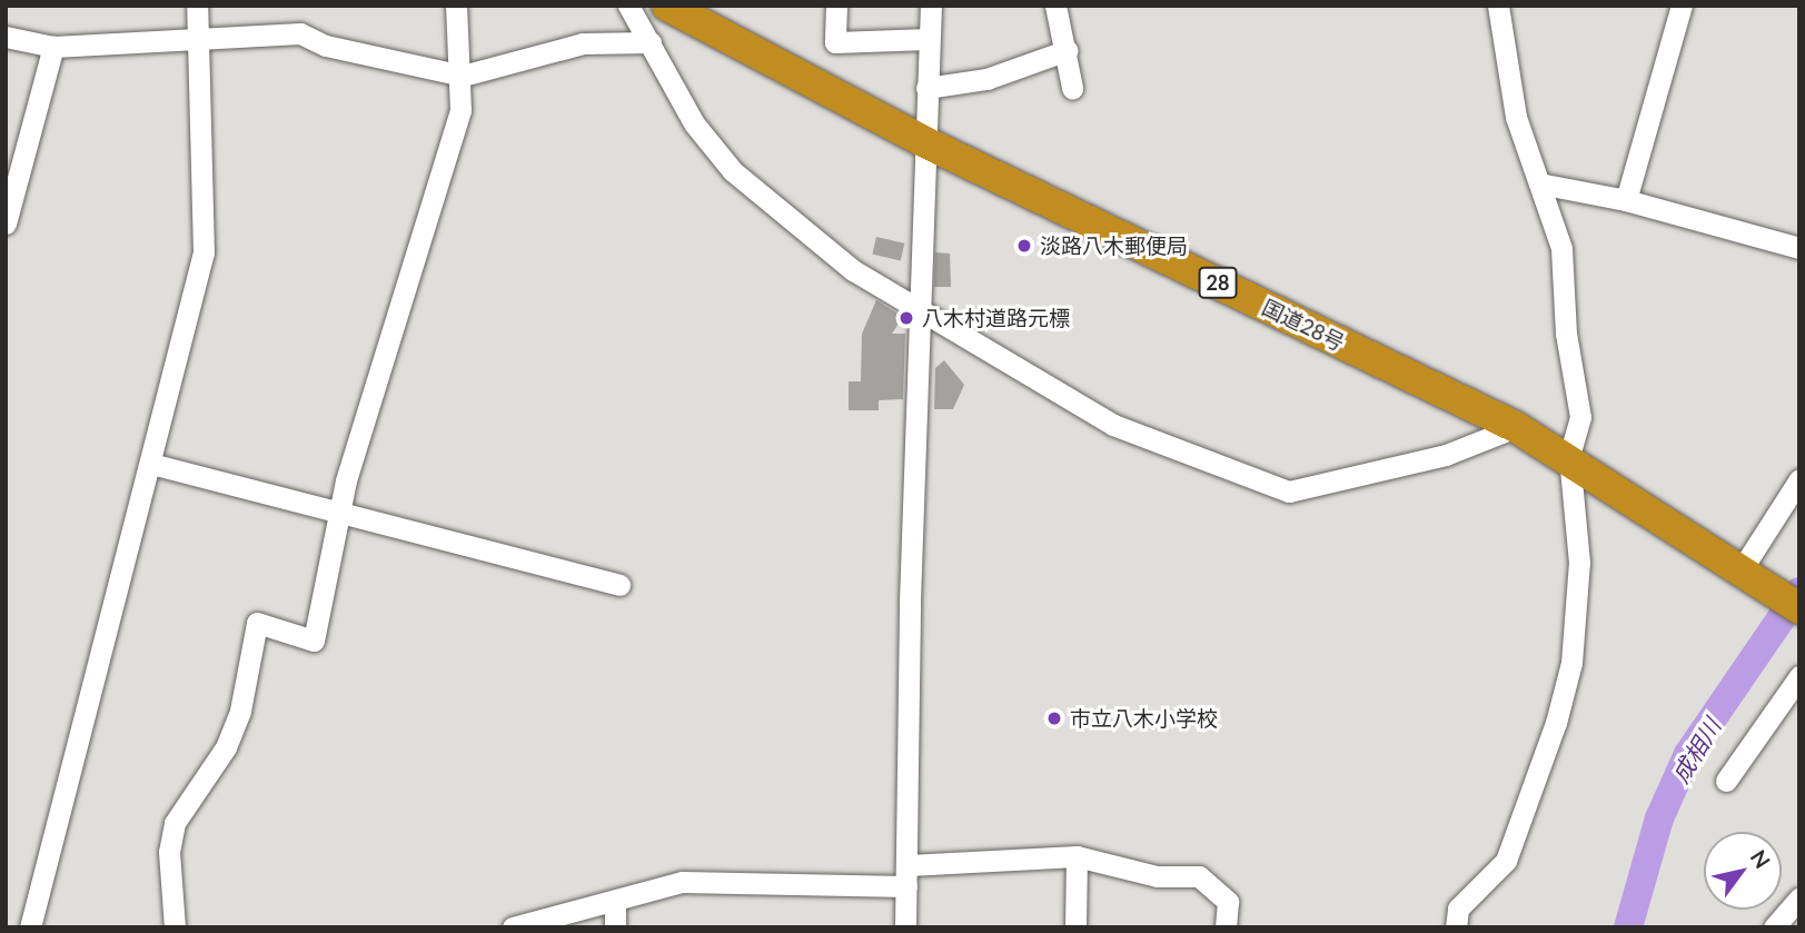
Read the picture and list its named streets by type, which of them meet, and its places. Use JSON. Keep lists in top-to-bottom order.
{
  "streets": {
    "highway": ["28", "国道28号"]
  },
  "water": ["成相川"],
  "places": ["淡路八木郵便局", "八木村道路元標", "市立八木小学校"],
  "north": "top right"
}
